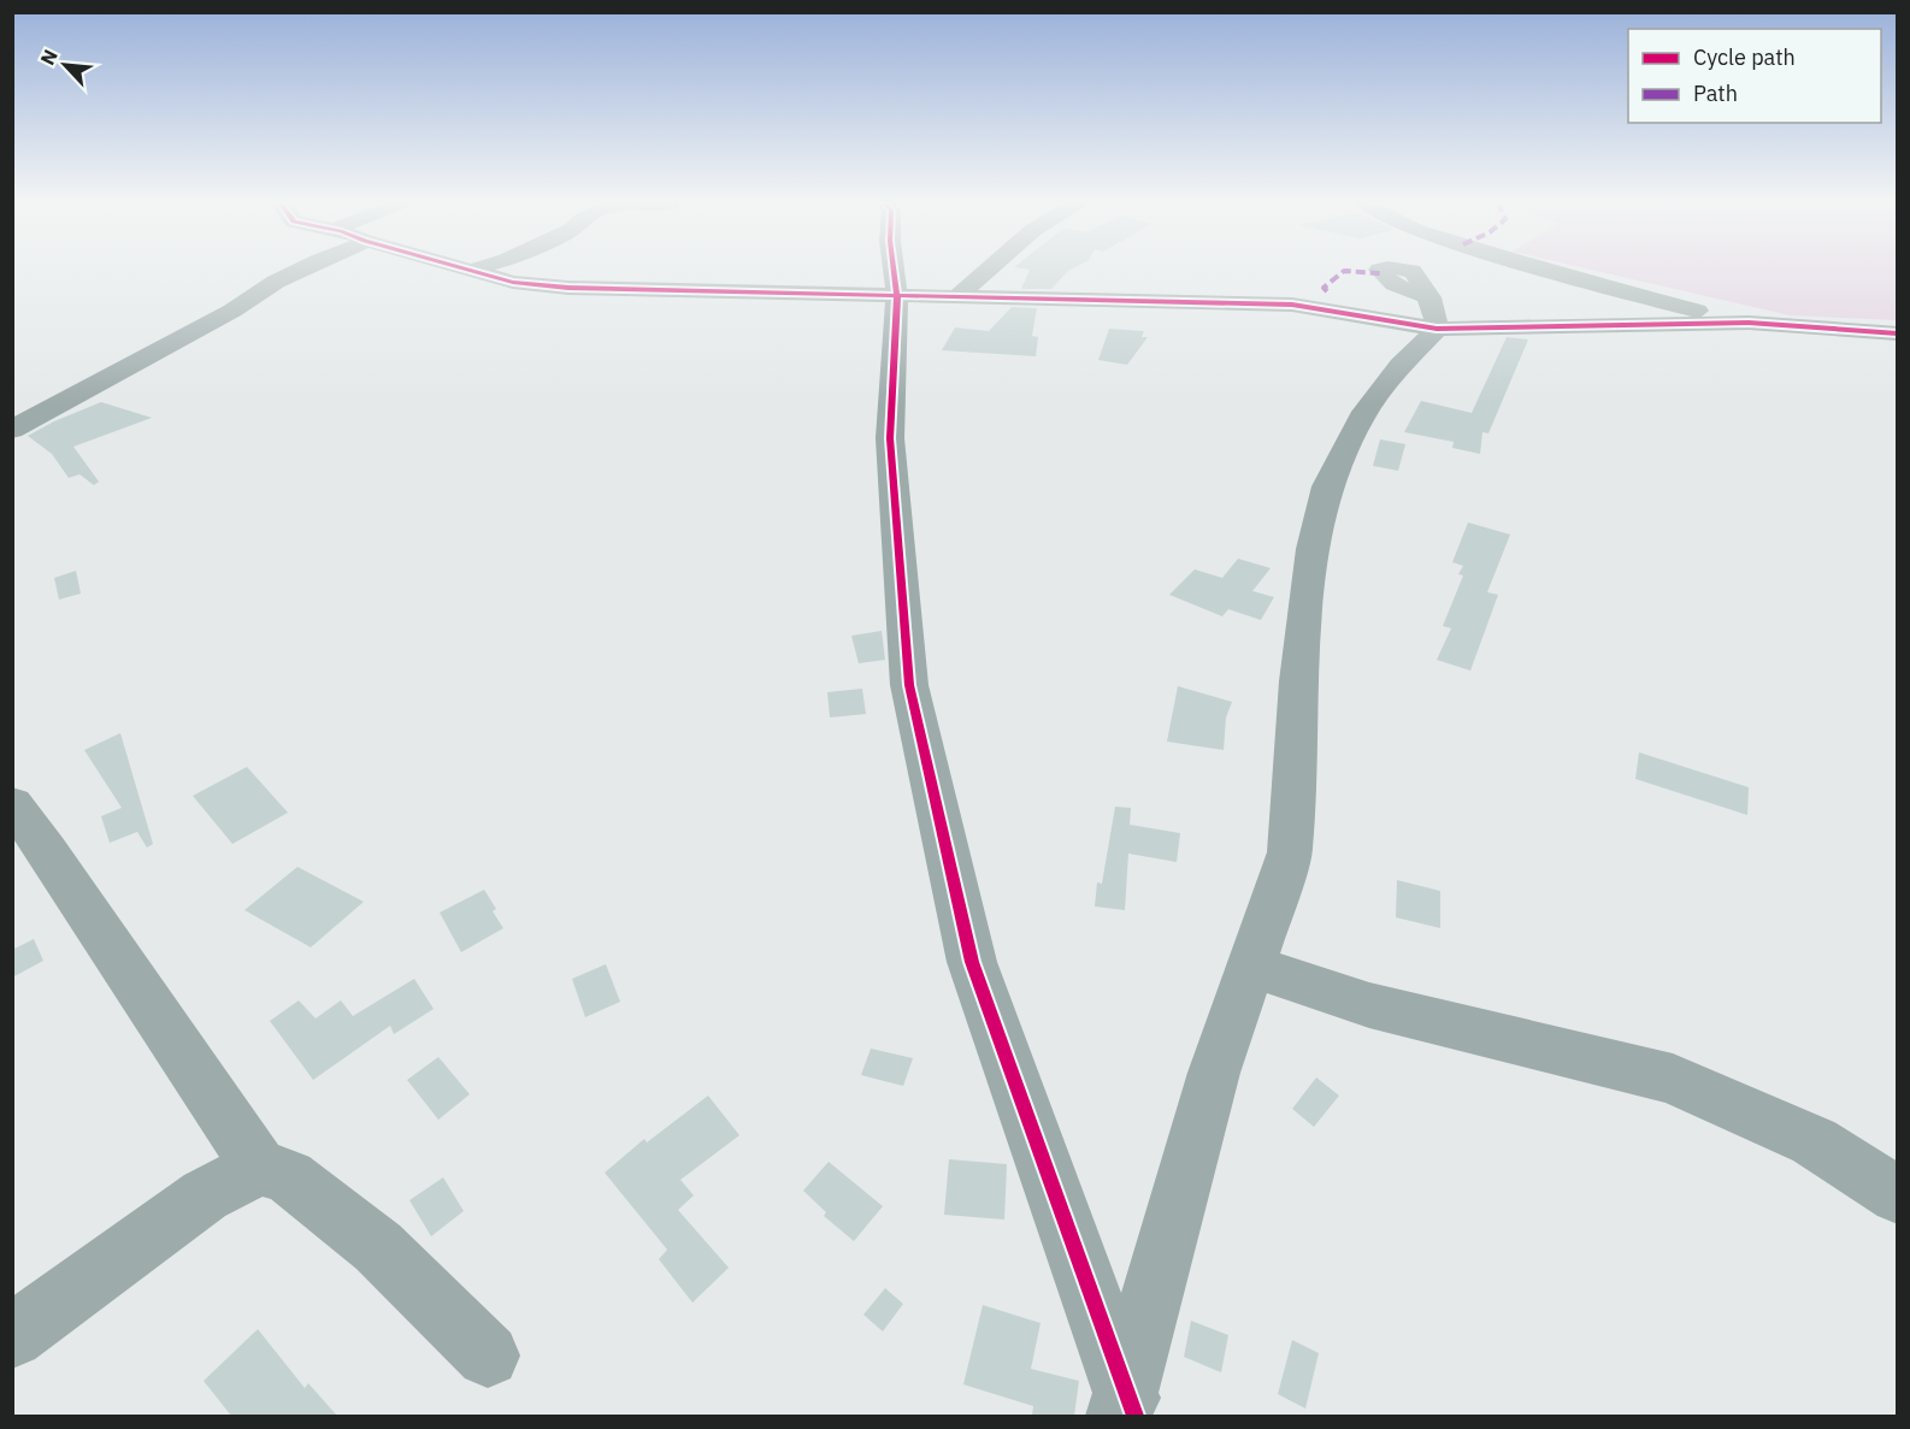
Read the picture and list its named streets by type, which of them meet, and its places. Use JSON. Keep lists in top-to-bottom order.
{
  "legend": ["Cycle path", "Path"],
  "north": "top left"
}
